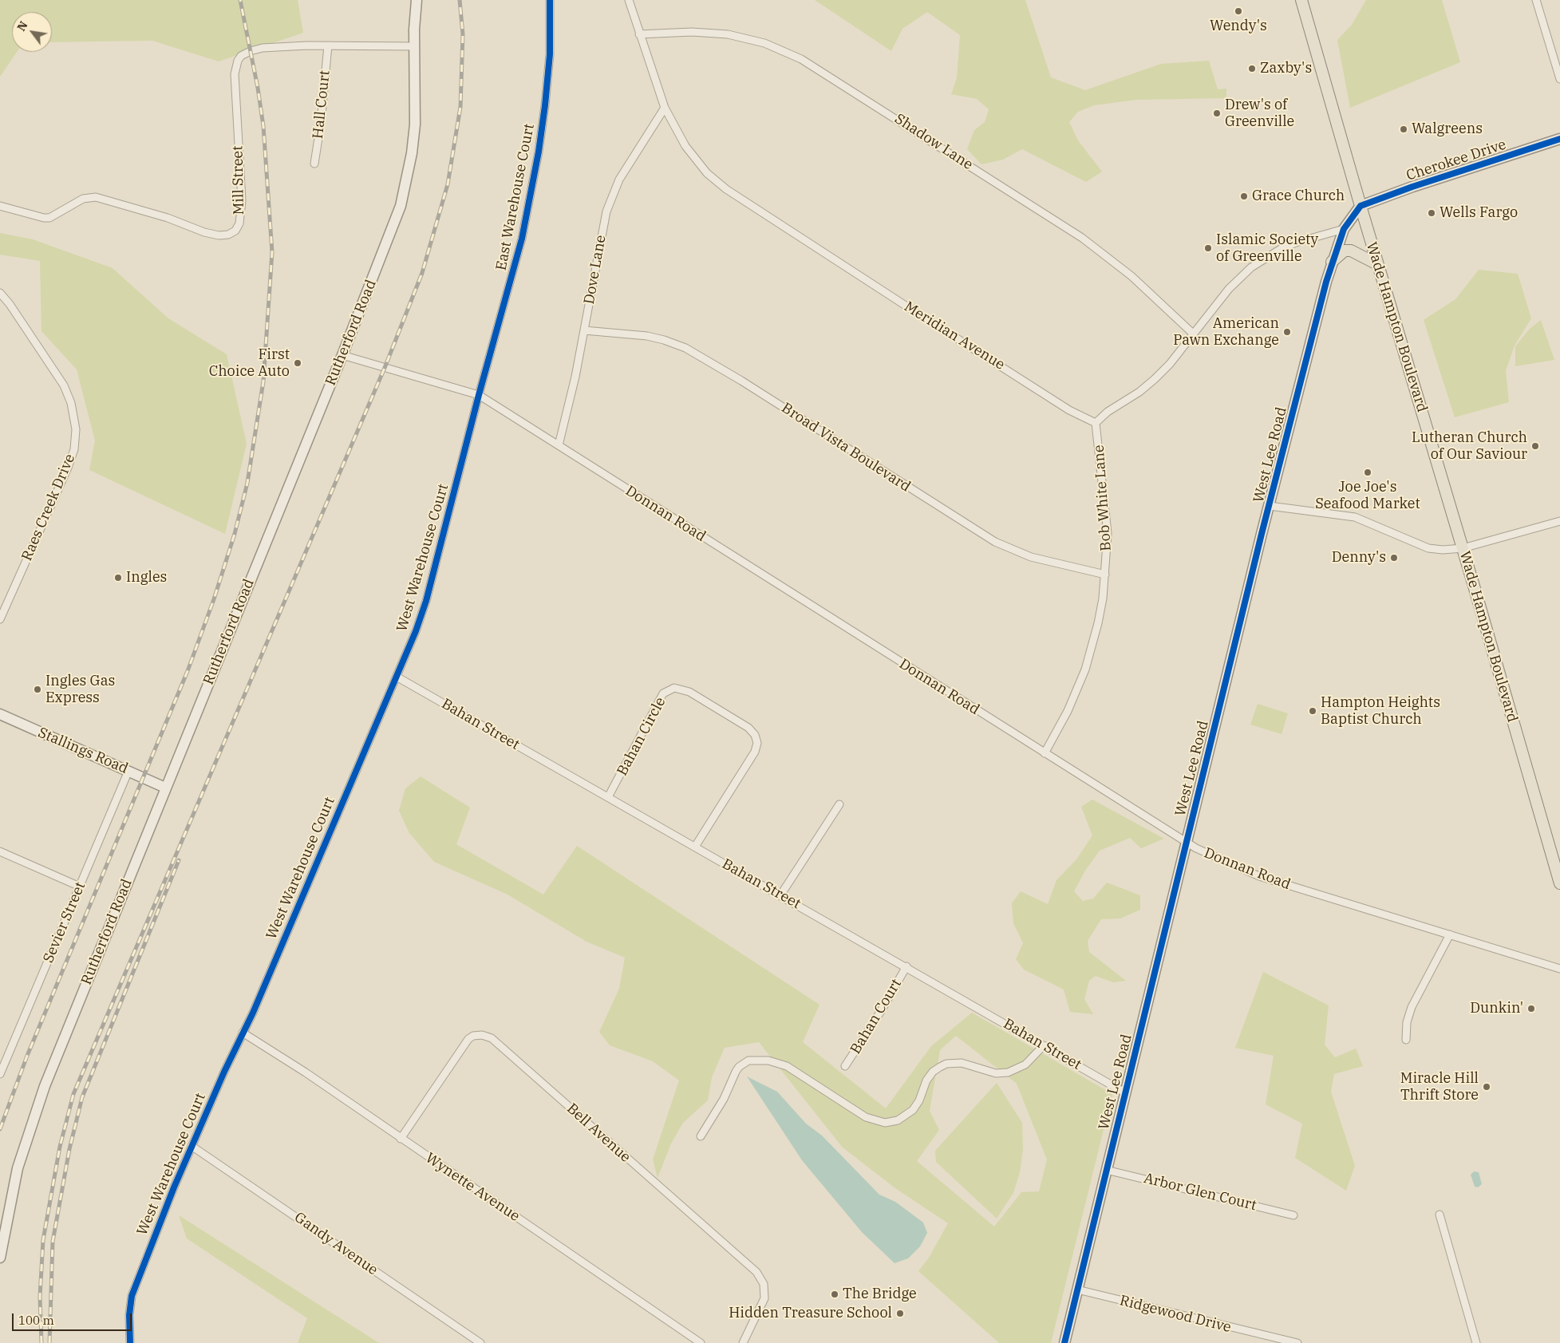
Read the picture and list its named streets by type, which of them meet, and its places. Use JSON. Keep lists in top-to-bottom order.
{
  "streets": {
    "main road": ["Wade Hampton Boulevard"],
    "street": [
      "Hall Court",
      "Shadow Lane",
      "Cherokee Drive",
      "Mill Street",
      "East Warehouse Court",
      "Dove Lane",
      "Rutherford Road",
      "Meridian Avenue",
      "Broad Vista Boulevard",
      "West Lee Road",
      "Bob White Lane",
      "Raes Creek Drive",
      "Donnan Road",
      "West Warehouse Court",
      "Bahan Street",
      "Bahan Circle",
      "Stallings Road",
      "Sevier Street",
      "Bahan Court",
      "Bell Avenue",
      "Wynette Avenue",
      "Arbor Glen Court",
      "Gandy Avenue",
      "Ridgewood Drive"
    ]
  },
  "crossings": [
    ["Hall Court", "Mill Street"],
    ["Shadow Lane", "Meridian Avenue"],
    ["Cherokee Drive", "Wade Hampton Boulevard"],
    ["Cherokee Drive", "West Lee Road"],
    ["Mill Street", "Rutherford Road"],
    ["East Warehouse Court", "Donnan Road"],
    ["East Warehouse Court", "West Warehouse Court"],
    ["Dove Lane", "Meridian Avenue"],
    ["Dove Lane", "Broad Vista Boulevard"],
    ["Dove Lane", "Donnan Road"],
    ["Wade Hampton Boulevard", "West Lee Road"],
    ["Rutherford Road", "Donnan Road"],
    ["Rutherford Road", "Stallings Road"],
    ["Meridian Avenue", "Bob White Lane"],
    ["Broad Vista Boulevard", "Bob White Lane"],
    ["West Lee Road", "Donnan Road"],
    ["West Lee Road", "Bahan Street"],
    ["West Lee Road", "Arbor Glen Court"],
    ["West Lee Road", "Ridgewood Drive"],
    ["Bob White Lane", "Donnan Road"],
    ["Donnan Road", "West Warehouse Court"],
    ["West Warehouse Court", "Bahan Street"],
    ["West Warehouse Court", "Wynette Avenue"],
    ["West Warehouse Court", "Gandy Avenue"],
    ["Bahan Street", "Bahan Circle"],
    ["Bahan Street", "Bahan Court"],
    ["Stallings Road", "Sevier Street"],
    ["Bell Avenue", "Wynette Avenue"]
  ],
  "places": [
    "Wendy's",
    "Zaxby's",
    "Drew's of Greenville",
    "Walgreens",
    "Grace Church",
    "Wells Fargo",
    "Islamic Society of Greenville",
    "American Pawn Exchange",
    "First Choice Auto",
    "Lutheran Church of Our Saviour",
    "Joe Joe's Seafood Market",
    "Denny's",
    "Ingles",
    "Ingles Gas Express",
    "Hampton Heights Baptist Church",
    "Dunkin'",
    "Miracle Hill Thrift Store",
    "The Bridge",
    "Hidden Treasure School"
  ],
  "scale_bar": "100 m",
  "north": "top left"
}
